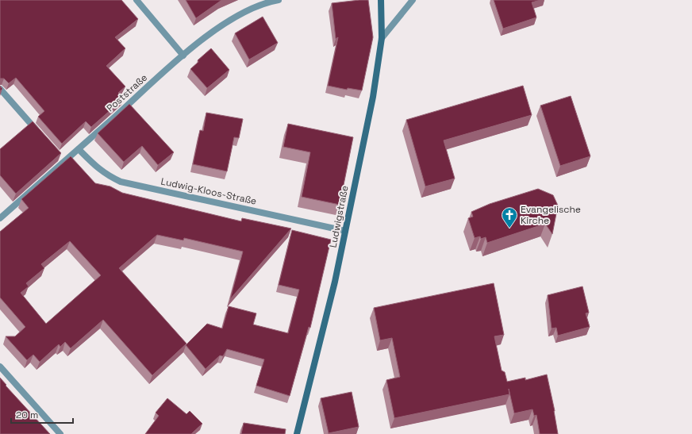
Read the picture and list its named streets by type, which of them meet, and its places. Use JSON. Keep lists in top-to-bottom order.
{
  "streets": {
    "main road": ["Ludwigstraße"],
    "street": ["Poststraße", "Ludwig-Kloos-Straße"]
  },
  "crossings": [
    ["Poststraße", "Ludwig-Kloos-Straße"],
    ["Ludwig-Kloos-Straße", "Ludwigstraße"]
  ],
  "places": {
    "church": ["Evangelische Kirche"]
  },
  "scale_bar": "20 m"
}
